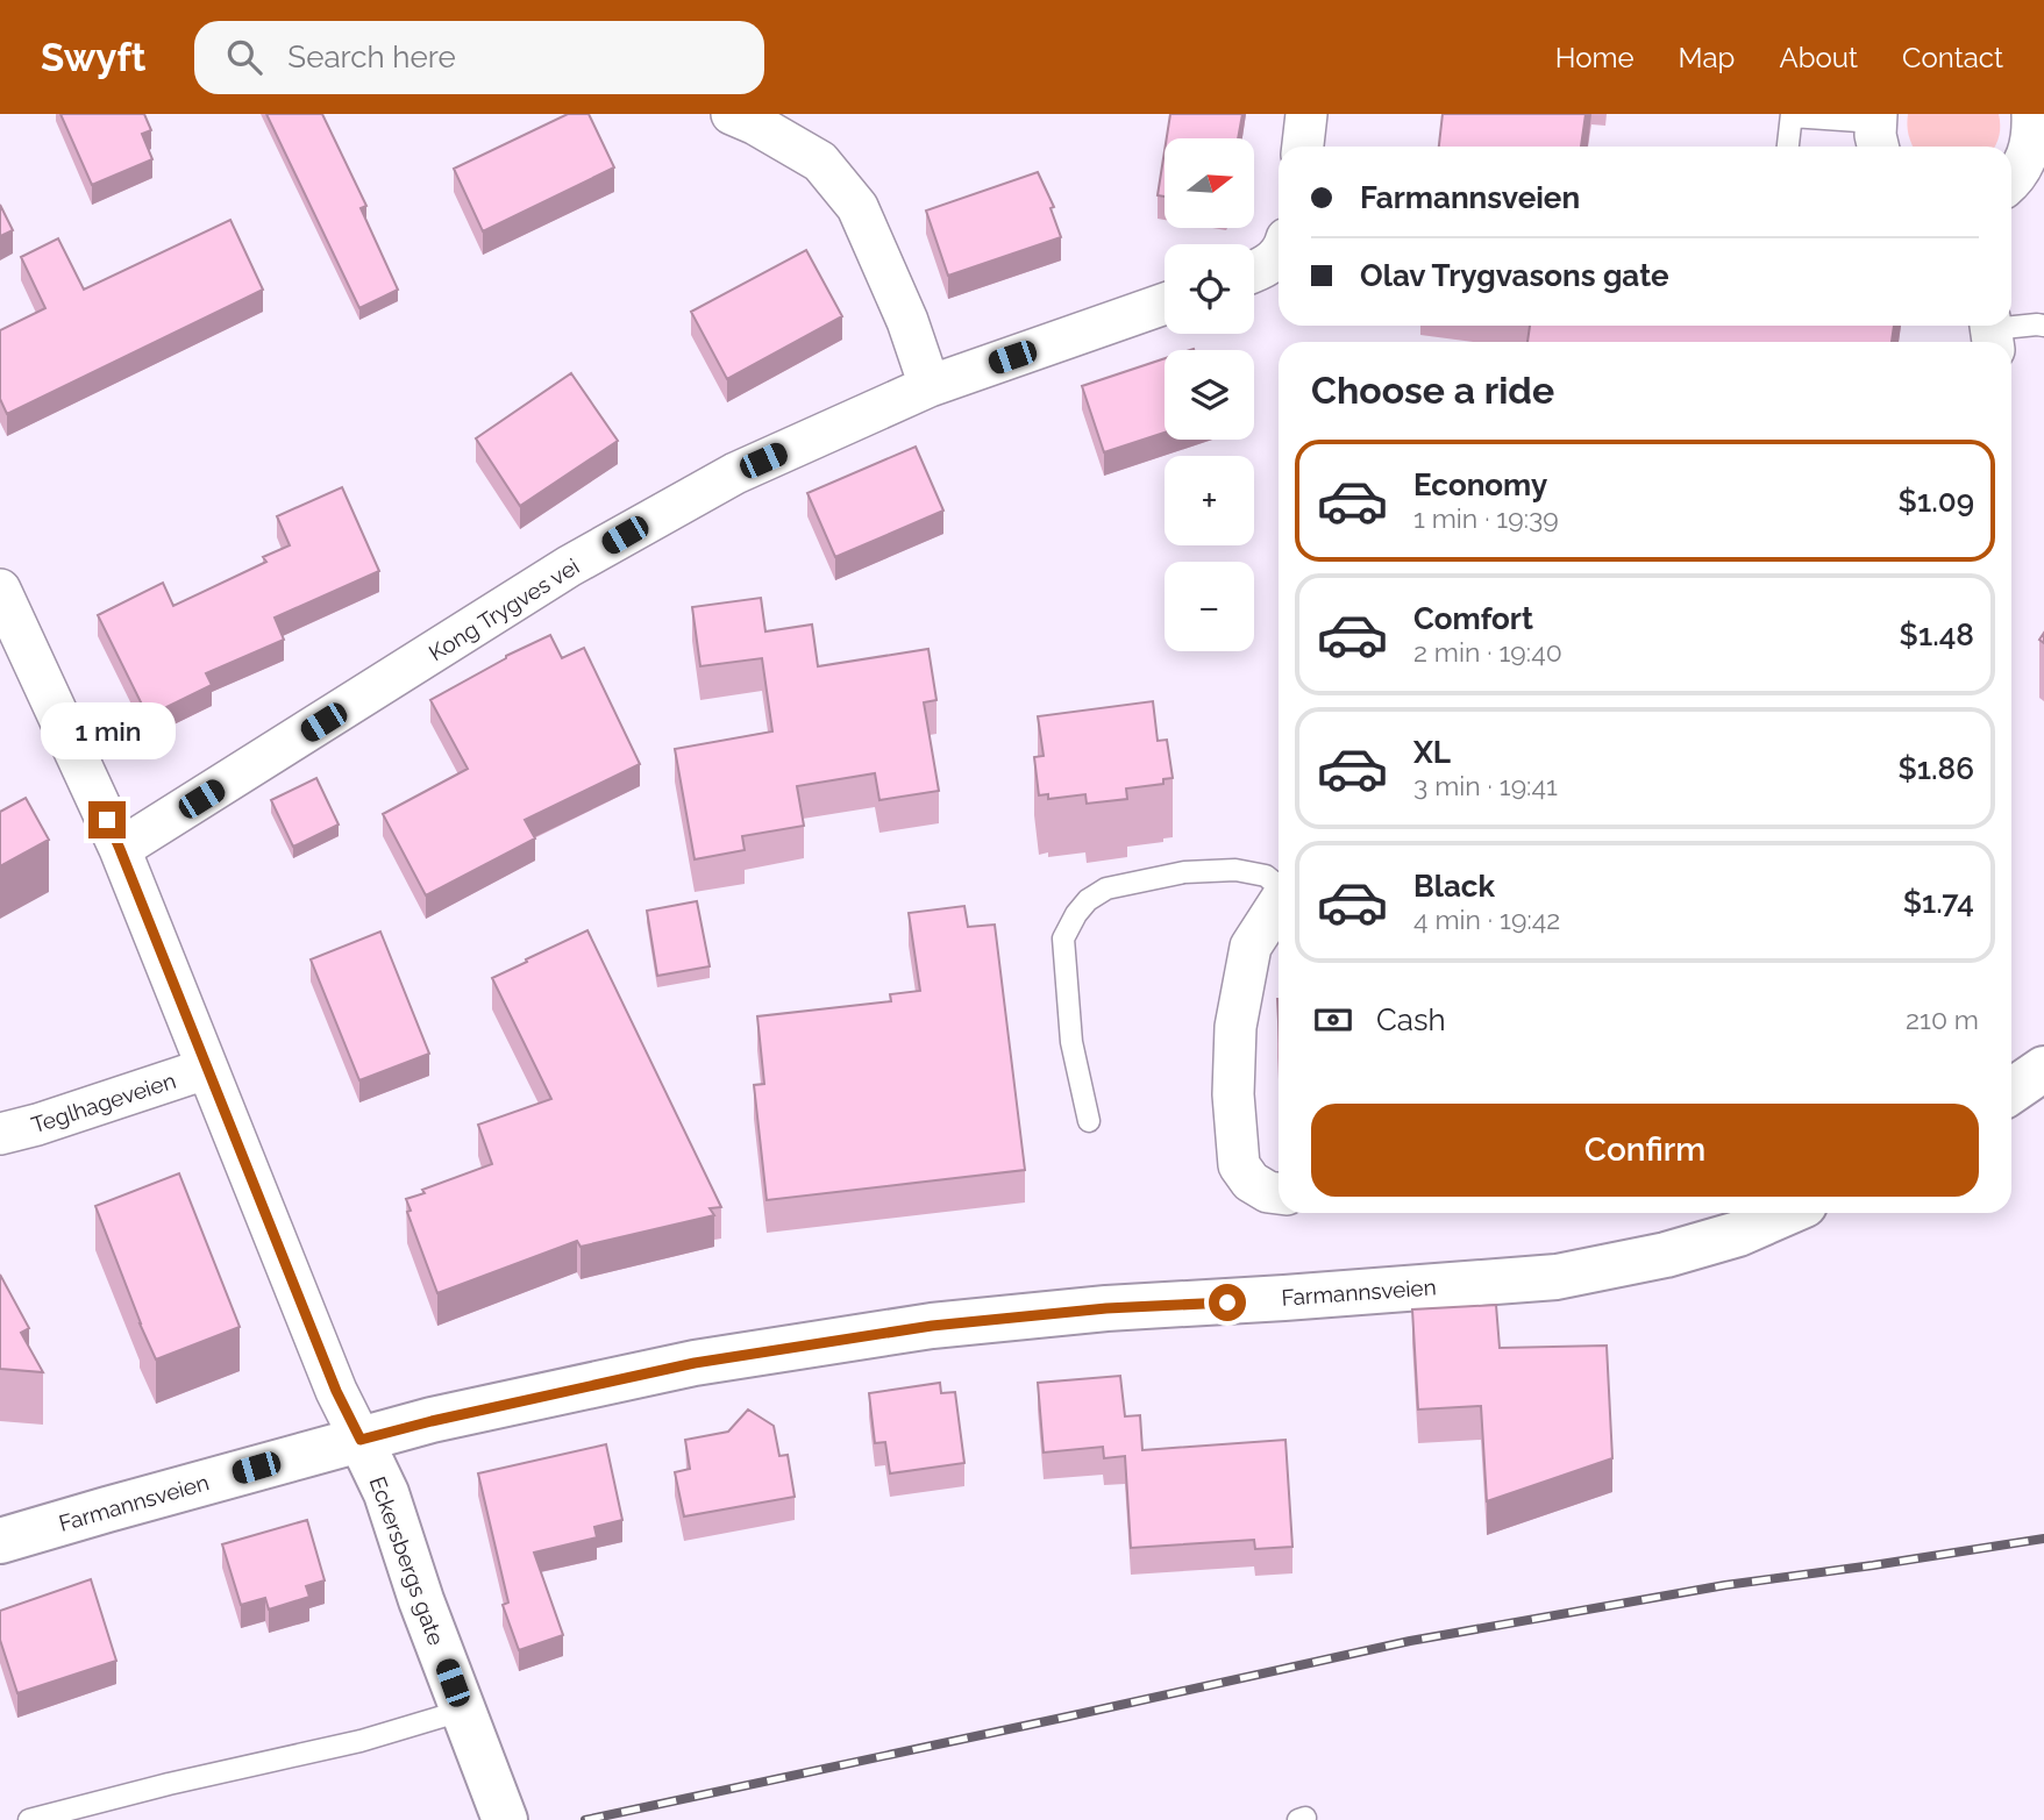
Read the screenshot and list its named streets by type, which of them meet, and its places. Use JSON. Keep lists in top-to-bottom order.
{
  "streets": {
    "main road": ["Farmannsveien", "Eckersbergs gate"],
    "street": ["Kong Trygves vei", "Teglhageveien"]
  },
  "crossings": [
    ["Farmannsveien", "Eckersbergs gate"]
  ],
  "north": "right",
  "page": {
    "header": "Swyft",
    "search": "Search here",
    "nav": [
      "Home",
      "Map",
      "About",
      "Contact"
    ],
    "map_buttons": ["+", "−"],
    "banner": ["Farmannsveien", "Olav Trygvasons gate"],
    "heading": "Choose a ride",
    "list": [
      {
        "name": "Economy",
        "note": "1 min · 19:39",
        "value": "$1.09"
      },
      {
        "name": "Comfort",
        "note": "2 min · 19:40",
        "value": "$1.48"
      },
      {
        "name": "XL",
        "note": "3 min · 19:41",
        "value": "$1.86"
      },
      {
        "name": "Black",
        "note": "4 min · 19:42",
        "value": "$1.74"
      }
    ],
    "bubble": "1 min",
    "pay": ["Cash", "210 m"],
    "buttons": "Confirm"
  }
}
